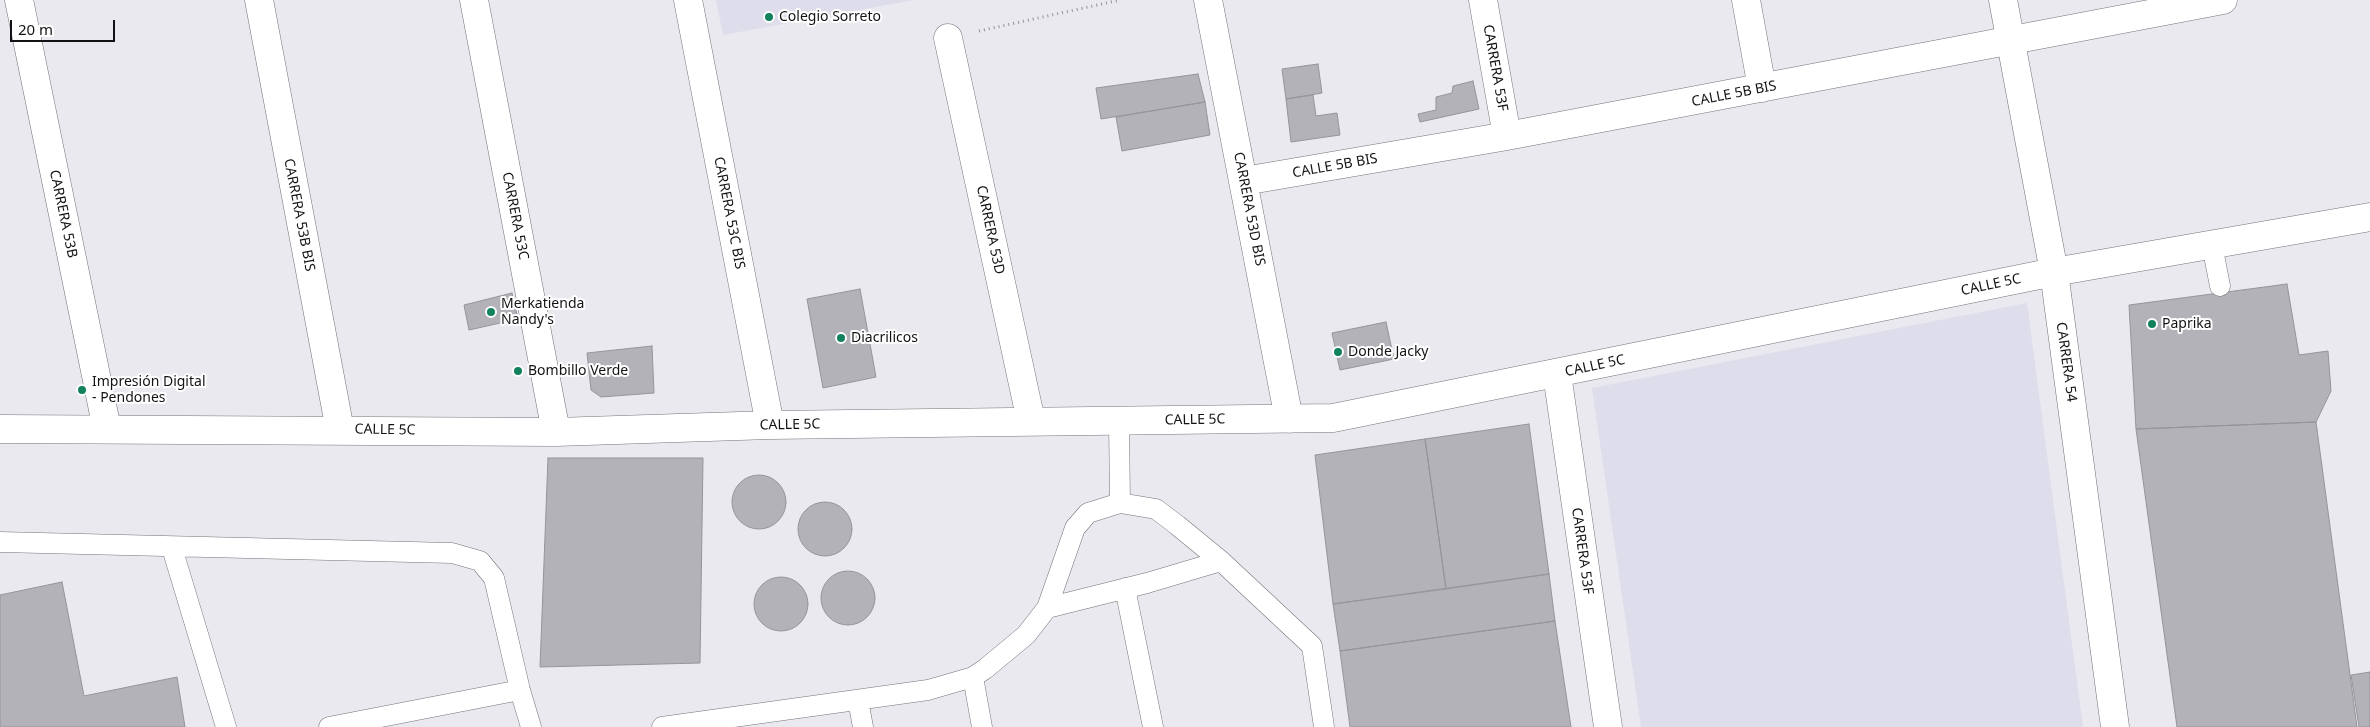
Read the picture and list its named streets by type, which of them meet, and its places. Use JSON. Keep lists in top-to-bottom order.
{
  "streets": {
    "street": [
      "CARRERA 53F",
      "CALLE 5B BIS",
      "CARRERA 53D BIS",
      "CARRERA 53C BIS",
      "CARRERA 53B",
      "CARRERA 53B BIS",
      "CARRERA 53C",
      "CARRERA 53D",
      "CALLE 5C",
      "CARRERA 54"
    ]
  },
  "crossings": [
    ["CARRERA 53F", "CALLE 5B BIS"],
    ["CARRERA 53F", "CALLE 5C"],
    ["CALLE 5B BIS", "CARRERA 53D BIS"],
    ["CALLE 5B BIS", "CARRERA 54"],
    ["CARRERA 53D BIS", "CALLE 5C"],
    ["CARRERA 53C BIS", "CALLE 5C"],
    ["CARRERA 53B", "CALLE 5C"],
    ["CARRERA 53B BIS", "CALLE 5C"],
    ["CARRERA 53C", "CALLE 5C"],
    ["CARRERA 53D", "CALLE 5C"],
    ["CALLE 5C", "CARRERA 54"]
  ],
  "places": [
    "Colegio Sorreto",
    "Merkatienda Nandy's",
    "Paprika",
    "Diacrilicos",
    "Donde Jacky",
    "Bombillo Verde",
    "Impresión Digital - Pendones"
  ],
  "scale_bar": "20 m"
}
